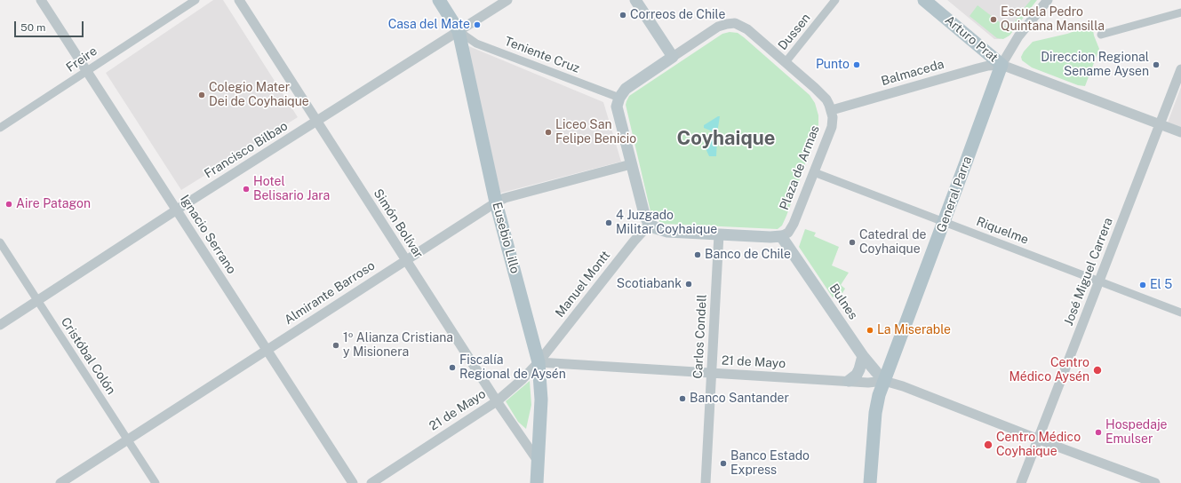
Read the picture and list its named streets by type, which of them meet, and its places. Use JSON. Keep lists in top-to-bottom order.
{
  "streets": {
    "main road": [
      "Arturo Prat",
      "General Parra",
      "Eusebio Lillo",
      "Bulnes"
    ],
    "street": [
      "Dussen",
      "Teniente Cruz",
      "Freire",
      "Balmaceda",
      "Francisco Bilbao",
      "Plaza de Armas",
      "Simón Bolívar",
      "Riquelme",
      "Ignacio Serrano",
      "José Miguel Carrera",
      "Manuel Montt",
      "Almirante Barroso",
      "Carlos Condell",
      "Cristóbal Colón",
      "21 de Mayo"
    ]
  },
  "crossings": [
    ["Arturo Prat", "Balmaceda"],
    ["Arturo Prat", "General Parra"],
    ["Teniente Cruz", "Francisco Bilbao"],
    ["Teniente Cruz", "Eusebio Lillo"],
    ["Freire", "Ignacio Serrano"],
    ["Balmaceda", "Plaza de Armas"],
    ["Balmaceda", "General Parra"],
    ["Francisco Bilbao", "Simón Bolívar"],
    ["Francisco Bilbao", "Ignacio Serrano"],
    ["Francisco Bilbao", "Eusebio Lillo"],
    ["Francisco Bilbao", "Cristóbal Colón"],
    ["Plaza de Armas", "Riquelme"],
    ["Plaza de Armas", "Bulnes"],
    ["General Parra", "Riquelme"],
    ["General Parra", "Bulnes"],
    ["General Parra", "21 de Mayo"],
    ["Simón Bolívar", "Eusebio Lillo"],
    ["Simón Bolívar", "Almirante Barroso"],
    ["Simón Bolívar", "21 de Mayo"],
    ["Riquelme", "José Miguel Carrera"],
    ["Ignacio Serrano", "Almirante Barroso"],
    ["Eusebio Lillo", "Manuel Montt"],
    ["Eusebio Lillo", "Almirante Barroso"],
    ["Eusebio Lillo", "21 de Mayo"],
    ["José Miguel Carrera", "21 de Mayo"],
    ["Manuel Montt", "21 de Mayo"],
    ["Almirante Barroso", "Cristóbal Colón"],
    ["Bulnes", "21 de Mayo"],
    ["Carlos Condell", "21 de Mayo"]
  ],
  "districts": ["Coyhaique"],
  "places": [
    "Correos de Chile",
    "Escuela Pedro Quintana Mansilla",
    "Casa del Mate",
    "Punto",
    "Direccion Regional Sename Aysen",
    "Colegio Mater Dei de Coyhaique",
    "Liceo San Felipe Benicio",
    "Hotel Belisario Jara",
    "Aire Patagon",
    "4 Juzgado Militar Coyhaique",
    "Catedral de Coyhaique",
    "Banco de Chile",
    "Scotiabank",
    "El 5",
    "La Miserable",
    "1º Alianza Cristiana y Misionera",
    "Fiscalía Regional de Aysén",
    "Centro Médico Aysén",
    "Banco Santander",
    "Hospedaje Emulser",
    "Centro Médico Coyhaique",
    "Banco Estado Express"
  ],
  "scale_bar": "50 m"
}
